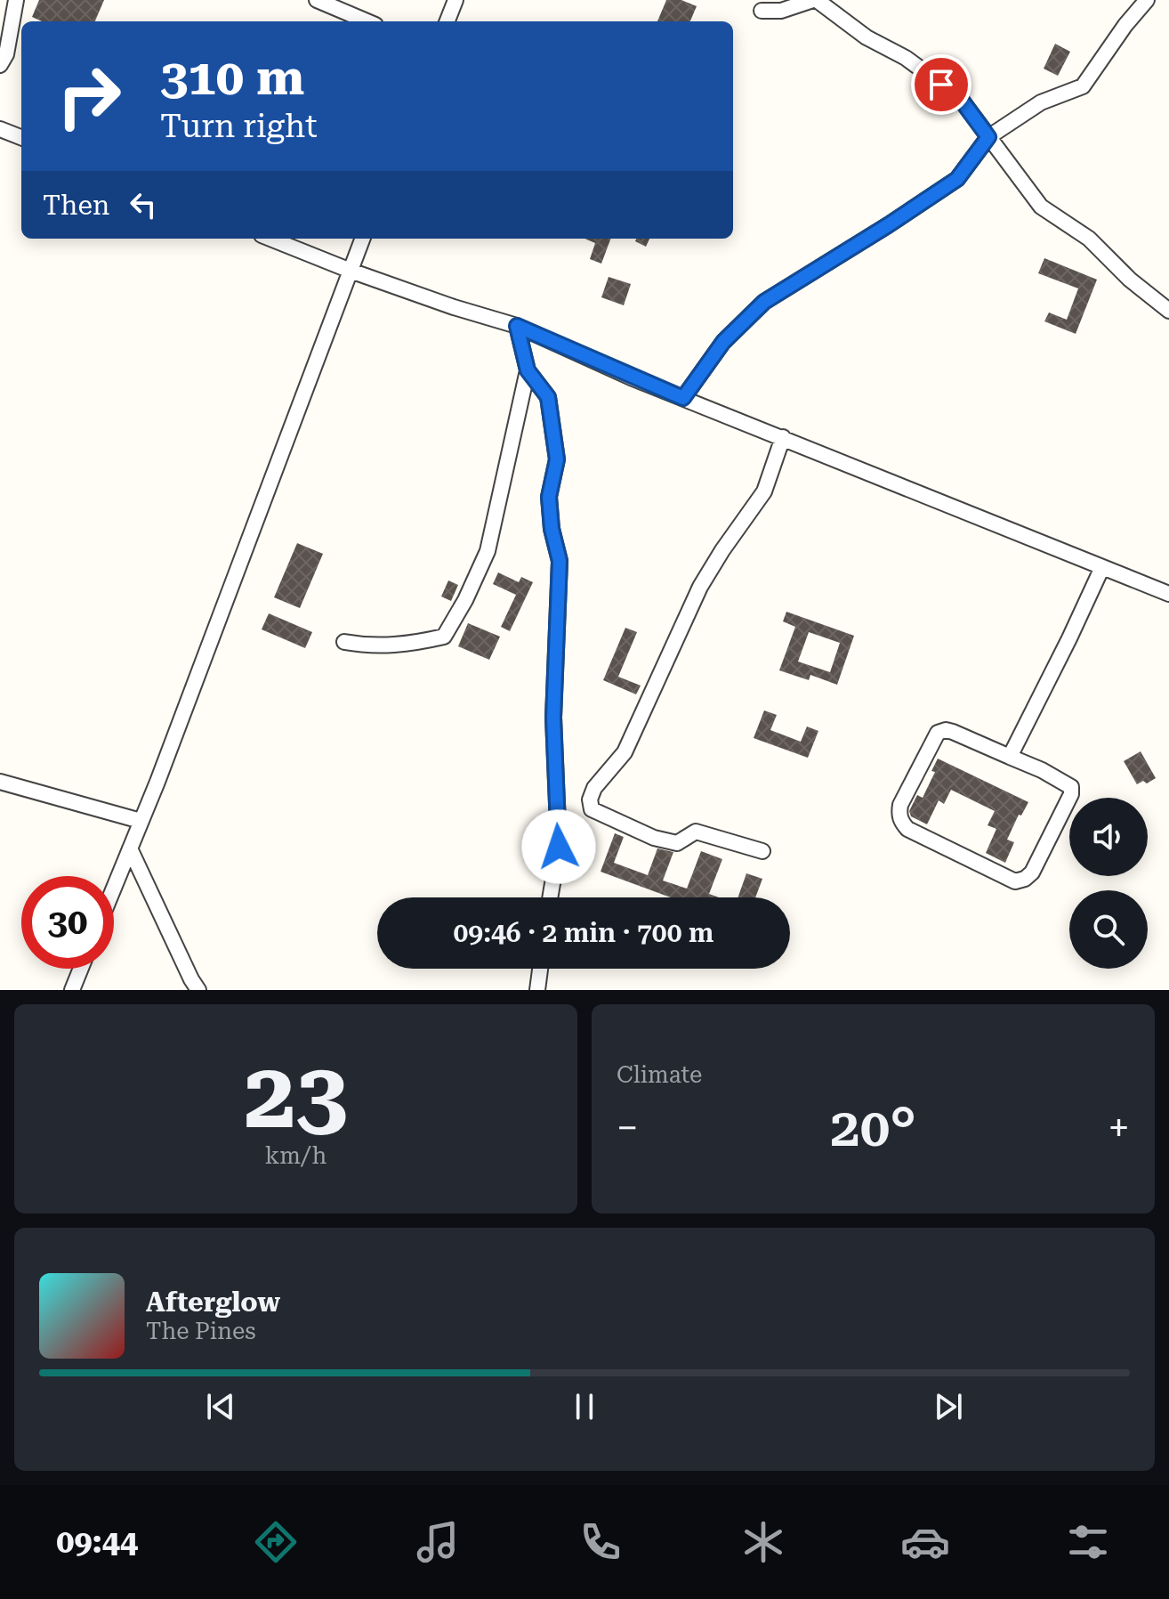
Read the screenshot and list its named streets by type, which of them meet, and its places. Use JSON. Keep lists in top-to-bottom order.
{
  "page": {
    "turn": ["310 m", "Turn right"],
    "then": "Then",
    "limit": "30",
    "trip": "09:46 · 2 min · 700 m",
    "tile": [
      ["23", "km/h"],
      "Climate"
    ],
    "heat": ["−", "20°", "+"],
    "song": ["Afterglow", "The Pines"],
    "tabs": "09:44"
  }
}
